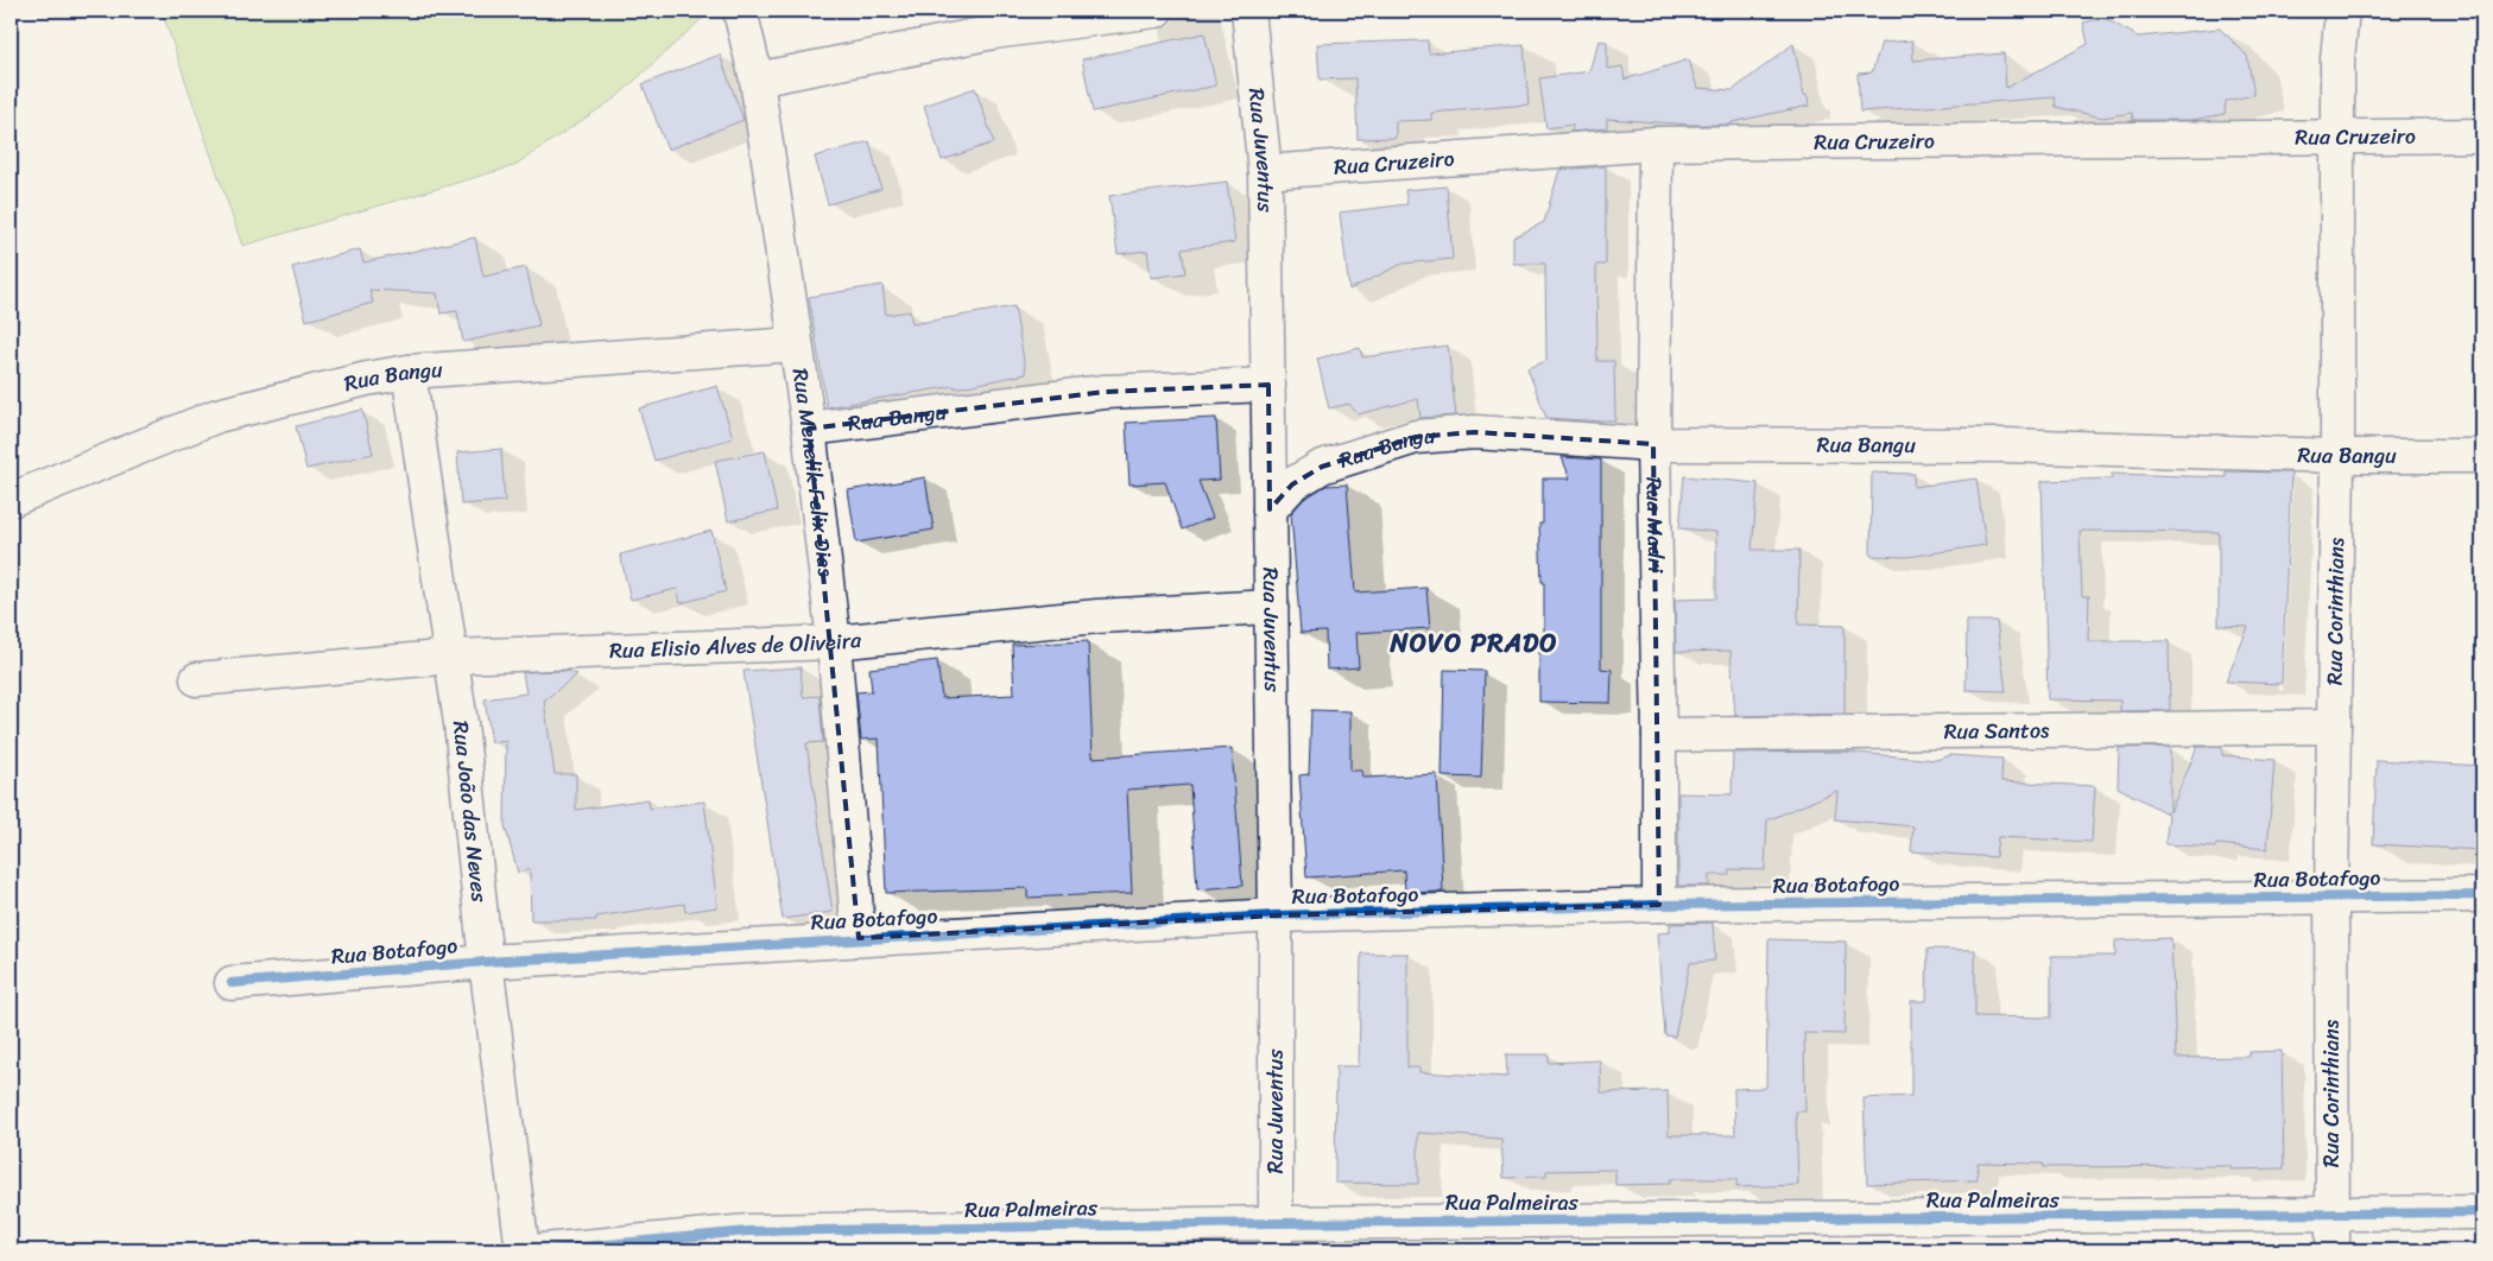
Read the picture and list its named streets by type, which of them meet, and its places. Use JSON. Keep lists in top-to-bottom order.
{
  "streets": {
    "street": [
      "Rua Cruzeiro",
      "Rua Juventus",
      "Rua Bangu",
      "Rua Menelik Felix Dias",
      "Rua Madri",
      "Rua Corinthians",
      "Rua Elisio Alves de Oliveira",
      "Rua Santos",
      "Rua João das Neves",
      "Rua Botafogo",
      "Rua Palmeiras"
    ]
  },
  "crossings": [
    ["Rua Cruzeiro", "Rua Juventus"],
    ["Rua Cruzeiro", "Rua Madri"],
    ["Rua Cruzeiro", "Rua Corinthians"],
    ["Rua Juventus", "Rua Bangu"],
    ["Rua Juventus", "Rua Elisio Alves de Oliveira"],
    ["Rua Juventus", "Rua Botafogo"],
    ["Rua Juventus", "Rua Palmeiras"],
    ["Rua Bangu", "Rua Menelik Felix Dias"],
    ["Rua Bangu", "Rua Madri"],
    ["Rua Bangu", "Rua Corinthians"],
    ["Rua Bangu", "Rua João das Neves"],
    ["Rua Menelik Felix Dias", "Rua Elisio Alves de Oliveira"],
    ["Rua Menelik Felix Dias", "Rua Botafogo"],
    ["Rua Madri", "Rua Santos"],
    ["Rua Madri", "Rua Botafogo"],
    ["Rua Corinthians", "Rua Santos"],
    ["Rua Corinthians", "Rua Botafogo"],
    ["Rua Corinthians", "Rua Palmeiras"],
    ["Rua Elisio Alves de Oliveira", "Rua João das Neves"],
    ["Rua João das Neves", "Rua Botafogo"]
  ],
  "districts": ["NOVO PRADO"]
}
